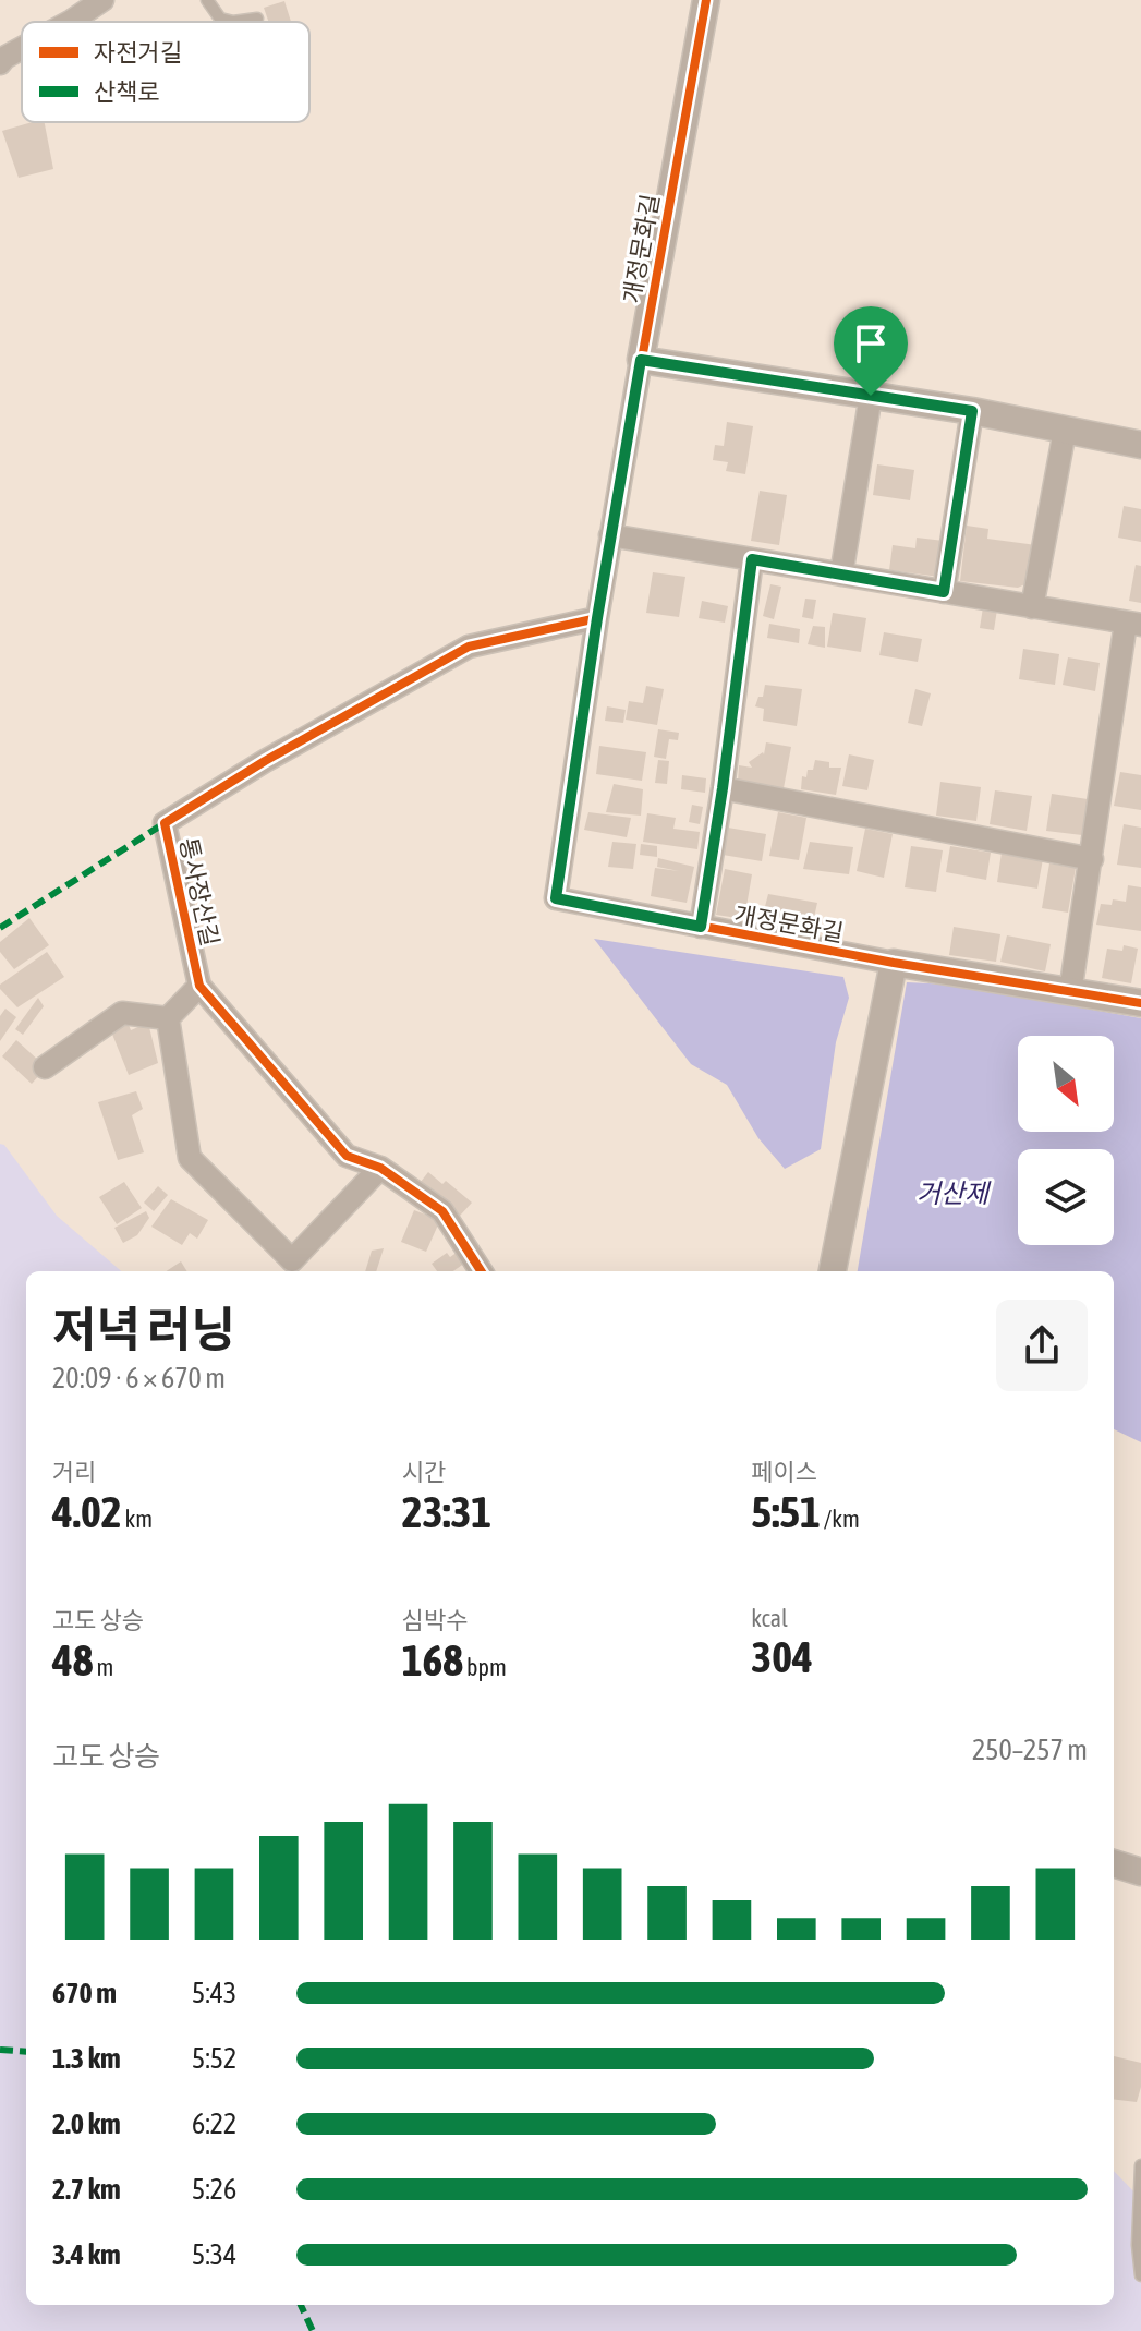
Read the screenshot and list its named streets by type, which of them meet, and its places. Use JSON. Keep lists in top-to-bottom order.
{
  "streets": {
    "street": ["개정문화길", "통사장산길"]
  },
  "crossings": [
    ["개정문화길", "통사장산길"]
  ],
  "water": ["거산제"],
  "legend": ["자전거길", "산책로"],
  "north": "bottom right",
  "page": {
    "heading": ["저녁 러닝", "20:09 · 6 × 670 m"],
    "stats": [
      ["거리", "4.02 km"],
      ["시간", "23:31"],
      ["페이스", "5:51 /km"],
      ["고도 상승", "48 m"],
      ["심박수", "168 bpm"],
      ["kcal", "304"]
    ],
    "chart": ["고도 상승", "250–257 m"],
    "list": [
      {
        "name": "670 m",
        "note": "5:43"
      },
      {
        "name": "1.3 km",
        "note": "5:52"
      },
      {
        "name": "2.0 km",
        "note": "6:22"
      },
      {
        "name": "2.7 km",
        "note": "5:26"
      },
      {
        "name": "3.4 km",
        "note": "5:34"
      }
    ]
  }
}
